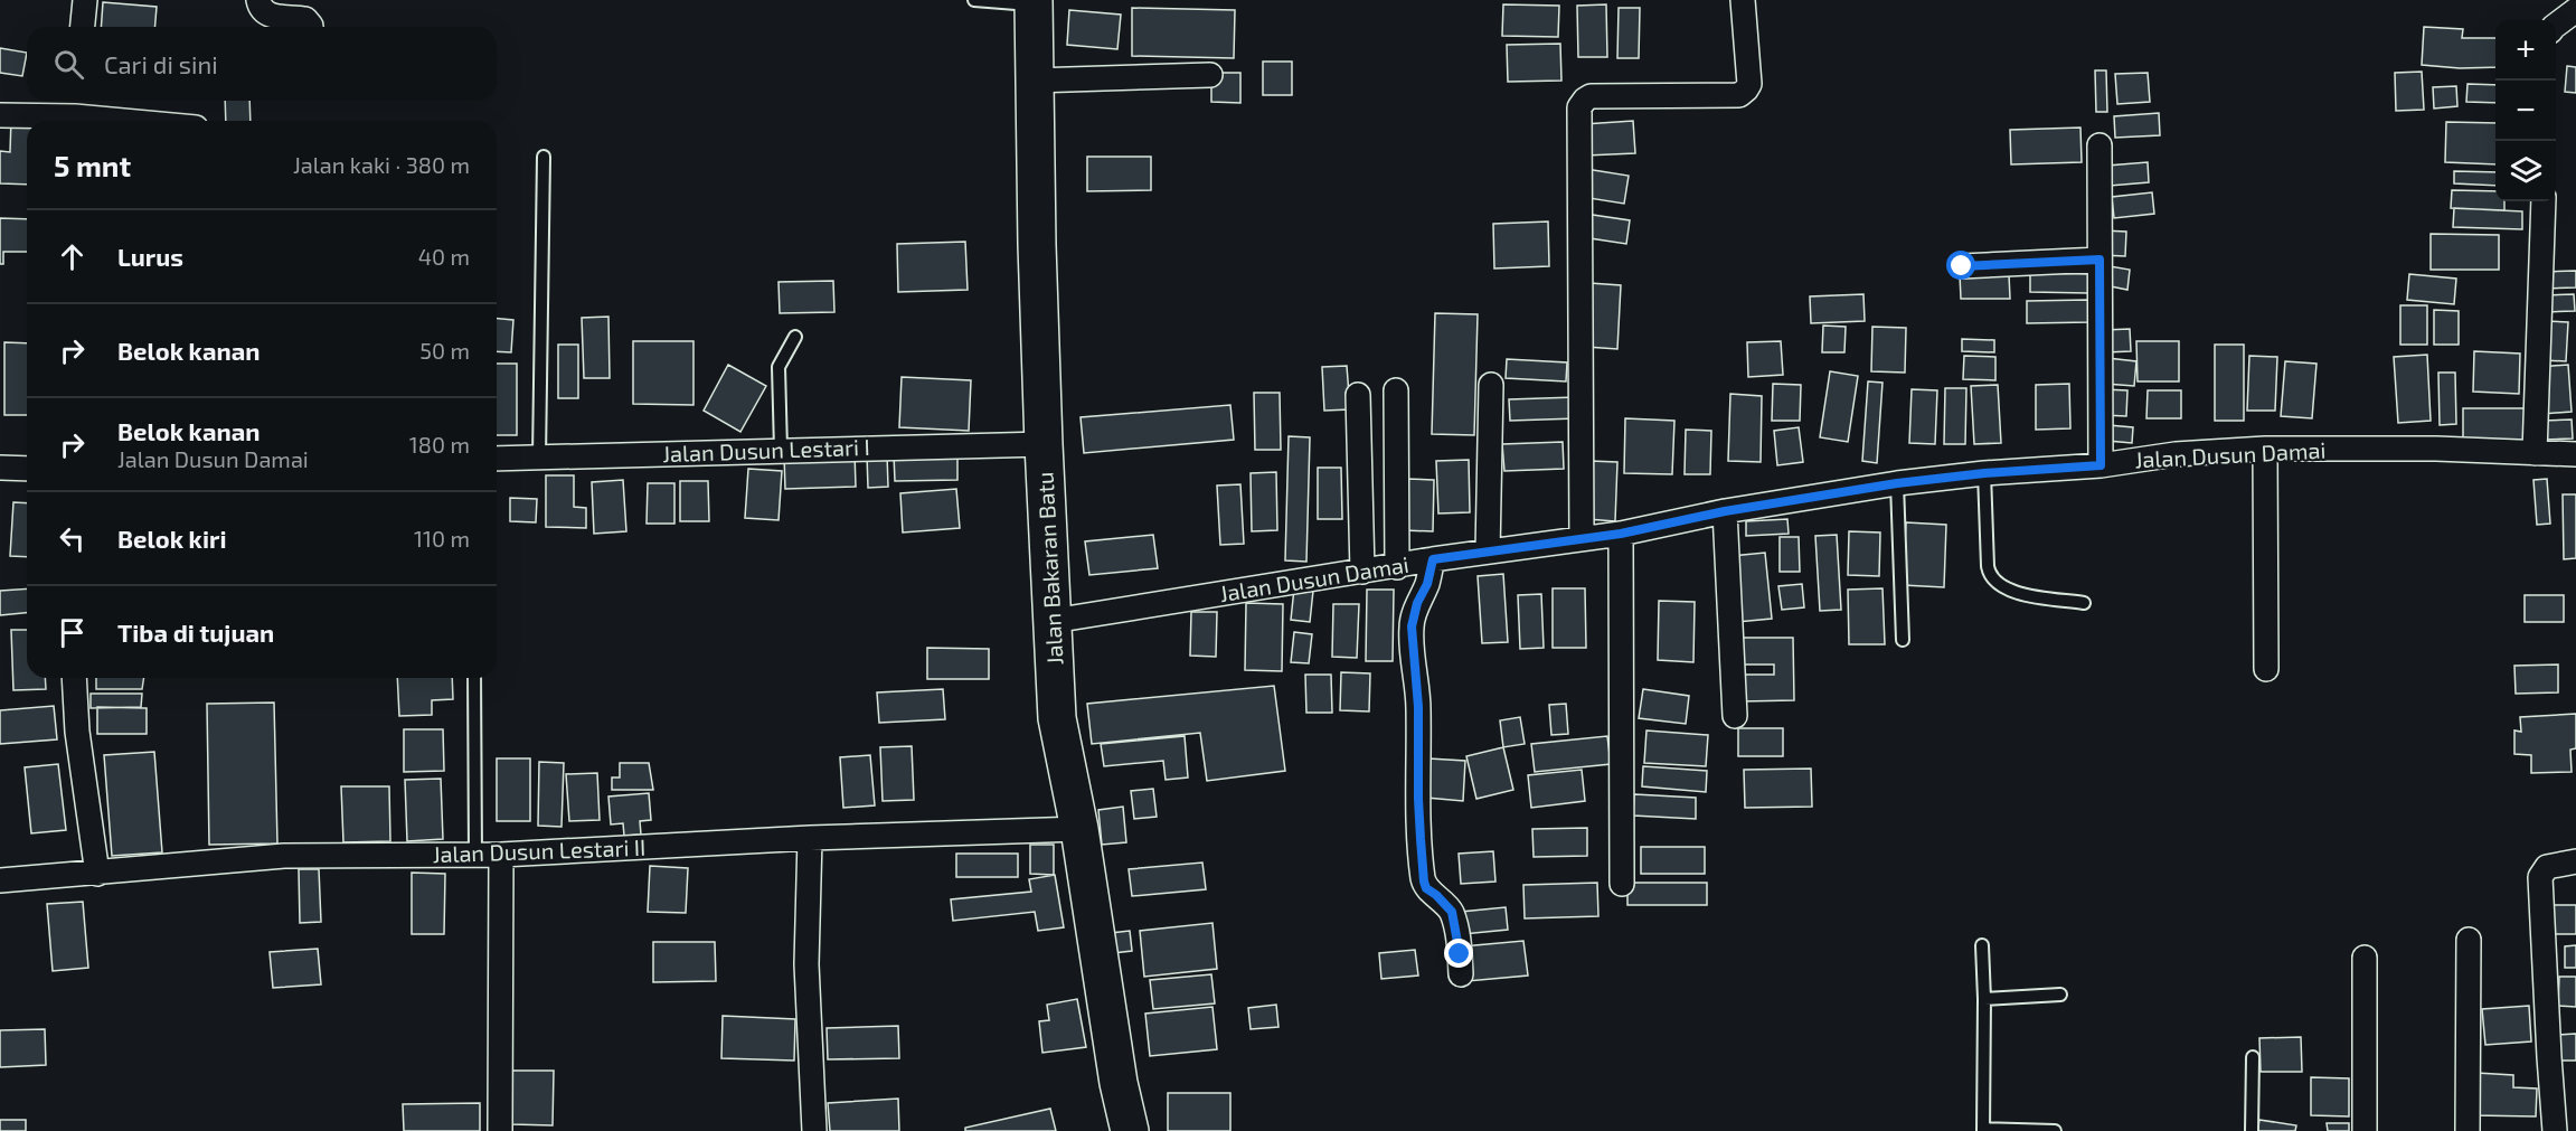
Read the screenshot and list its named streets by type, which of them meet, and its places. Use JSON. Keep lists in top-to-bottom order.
{
  "streets": {
    "highway": ["Jalan Bakaran Batu"],
    "street": ["Jalan Dusun Lestari I", "Jalan Dusun Damai", "Jalan Dusun Lestari II"]
  },
  "crossings": [
    ["Jalan Dusun Lestari I", "Jalan Bakaran Batu"],
    ["Jalan Dusun Damai", "Jalan Bakaran Batu"],
    ["Jalan Bakaran Batu", "Jalan Dusun Lestari II"]
  ],
  "page": {
    "map_buttons": ["+", "−"],
    "search": "Cari di sini",
    "heading": ["5 mnt", "Jalan kaki · 380 m"],
    "list": [
      ["Lurus", "40 m"],
      ["Belok kanan", "50 m"],
      ["Belok kanan", "Jalan Dusun Damai", "180 m"],
      ["Belok kiri", "110 m"],
      "Tiba di tujuan"
    ]
  }
}
